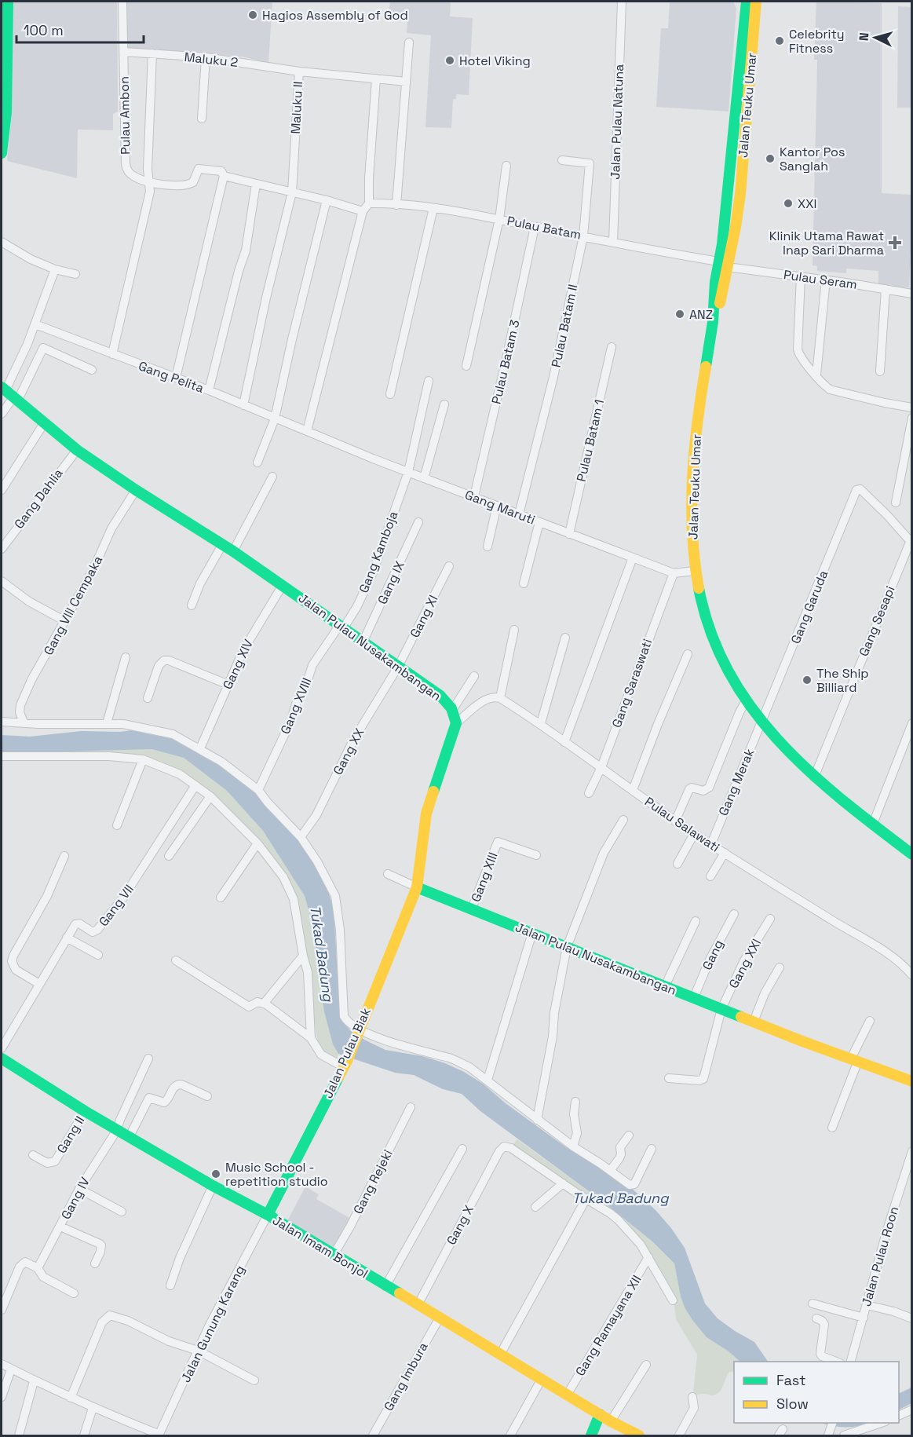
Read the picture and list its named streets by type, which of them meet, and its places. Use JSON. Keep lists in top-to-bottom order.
{
  "streets": {
    "main road": [
      "Jalan Teuku Umar",
      "Jalan Pulau Nusakambangan",
      "Jalan Pulau Biak",
      "Jalan Imam Bonjol"
    ],
    "street": [
      "Maluku 2",
      "Maluku II",
      "Pulau Ambon",
      "Jalan Pulau Natuna",
      "Pulau Batam",
      "Pulau Seram",
      "Pulau Batam II",
      "Pulau Batam 3",
      "Gang Pelita",
      "Pulau Batam 1",
      "Gang Dahlia",
      "Gang Maruti",
      "Gang Kamboja",
      "Gang IX",
      "Gang VIII Cempaka",
      "Gang Garuda",
      "Gang XI",
      "Gang Sesapi",
      "Gang XIV",
      "Gang Saraswati",
      "Gang XVIII",
      "Gang XX",
      "Gang Merak",
      "Pulau Salawati",
      "Gang XIII",
      "Gang VII",
      "Gang",
      "Gang XXI",
      "Gang II",
      "Gang Rejeki",
      "Gang IV",
      "Gang X",
      "Jalan Pulau Roon",
      "Jalan Gunung Karang",
      "Gang Ramayana XII",
      "Gang Imbura"
    ]
  },
  "crossings": [
    ["Maluku 2", "Maluku II"],
    ["Maluku 2", "Pulau Ambon"],
    ["Jalan Teuku Umar", "Pulau Batam"],
    ["Jalan Teuku Umar", "Pulau Seram"],
    ["Jalan Teuku Umar", "Gang Maruti"],
    ["Jalan Teuku Umar", "Gang Garuda"],
    ["Jalan Teuku Umar", "Gang Sesapi"],
    ["Jalan Teuku Umar", "Gang Merak"],
    ["Maluku II", "Pulau Ambon"],
    ["Maluku II", "Gang Pelita"],
    ["Jalan Pulau Natuna", "Pulau Batam"],
    ["Pulau Batam", "Pulau Seram"],
    ["Pulau Batam", "Pulau Batam II"],
    ["Pulau Batam", "Pulau Batam 3"],
    ["Pulau Batam II", "Gang Maruti"],
    ["Pulau Batam 3", "Gang Maruti"],
    ["Gang Pelita", "Gang Maruti"],
    ["Pulau Batam 1", "Gang Maruti"],
    ["Gang Dahlia", "Jalan Pulau Nusakambangan"],
    ["Gang Maruti", "Gang Kamboja"],
    ["Gang Maruti", "Gang Saraswati"],
    ["Gang Kamboja", "Jalan Pulau Nusakambangan"],
    ["Gang Kamboja", "Gang XVIII"],
    ["Gang IX", "Jalan Pulau Nusakambangan"],
    ["Gang VIII Cempaka", "Jalan Pulau Nusakambangan"],
    ["Gang Garuda", "Gang Sesapi"],
    ["Gang Garuda", "Gang Merak"],
    ["Gang XI", "Jalan Pulau Nusakambangan"],
    ["Gang XI", "Gang XX"],
    ["Jalan Pulau Nusakambangan", "Gang XIV"],
    ["Jalan Pulau Nusakambangan", "Gang XVIII"],
    ["Jalan Pulau Nusakambangan", "Gang XX"],
    ["Jalan Pulau Nusakambangan", "Gang XIII"],
    ["Jalan Pulau Nusakambangan", "Gang"],
    ["Jalan Pulau Nusakambangan", "Gang XXI"],
    ["Jalan Pulau Nusakambangan", "Jalan Pulau Biak"],
    ["Gang Saraswati", "Pulau Salawati"],
    ["Gang Merak", "Pulau Salawati"],
    ["Jalan Pulau Biak", "Jalan Imam Bonjol"],
    ["Jalan Pulau Biak", "Jalan Gunung Karang"],
    ["Gang II", "Jalan Imam Bonjol"],
    ["Gang Rejeki", "Jalan Imam Bonjol"],
    ["Gang IV", "Jalan Imam Bonjol"],
    ["Gang X", "Jalan Imam Bonjol"],
    ["Jalan Imam Bonjol", "Jalan Gunung Karang"],
    ["Jalan Imam Bonjol", "Gang Ramayana XII"],
    ["Jalan Imam Bonjol", "Gang Imbura"]
  ],
  "water": ["Tukad Badung"],
  "places": {
    "other": [
      "Hagios Assembly of God",
      "Celebrity Fitness",
      "Hotel Viking",
      "Kantor Pos Sanglah",
      "XXI",
      "ANZ",
      "The Ship Billiard",
      "Music School - repetition studio"
    ],
    "health": ["Klinik Utama Rawat Inap Sari Dharma"]
  },
  "legend": ["Fast", "Slow"],
  "scale_bar": "100 m",
  "north": "left"
}
